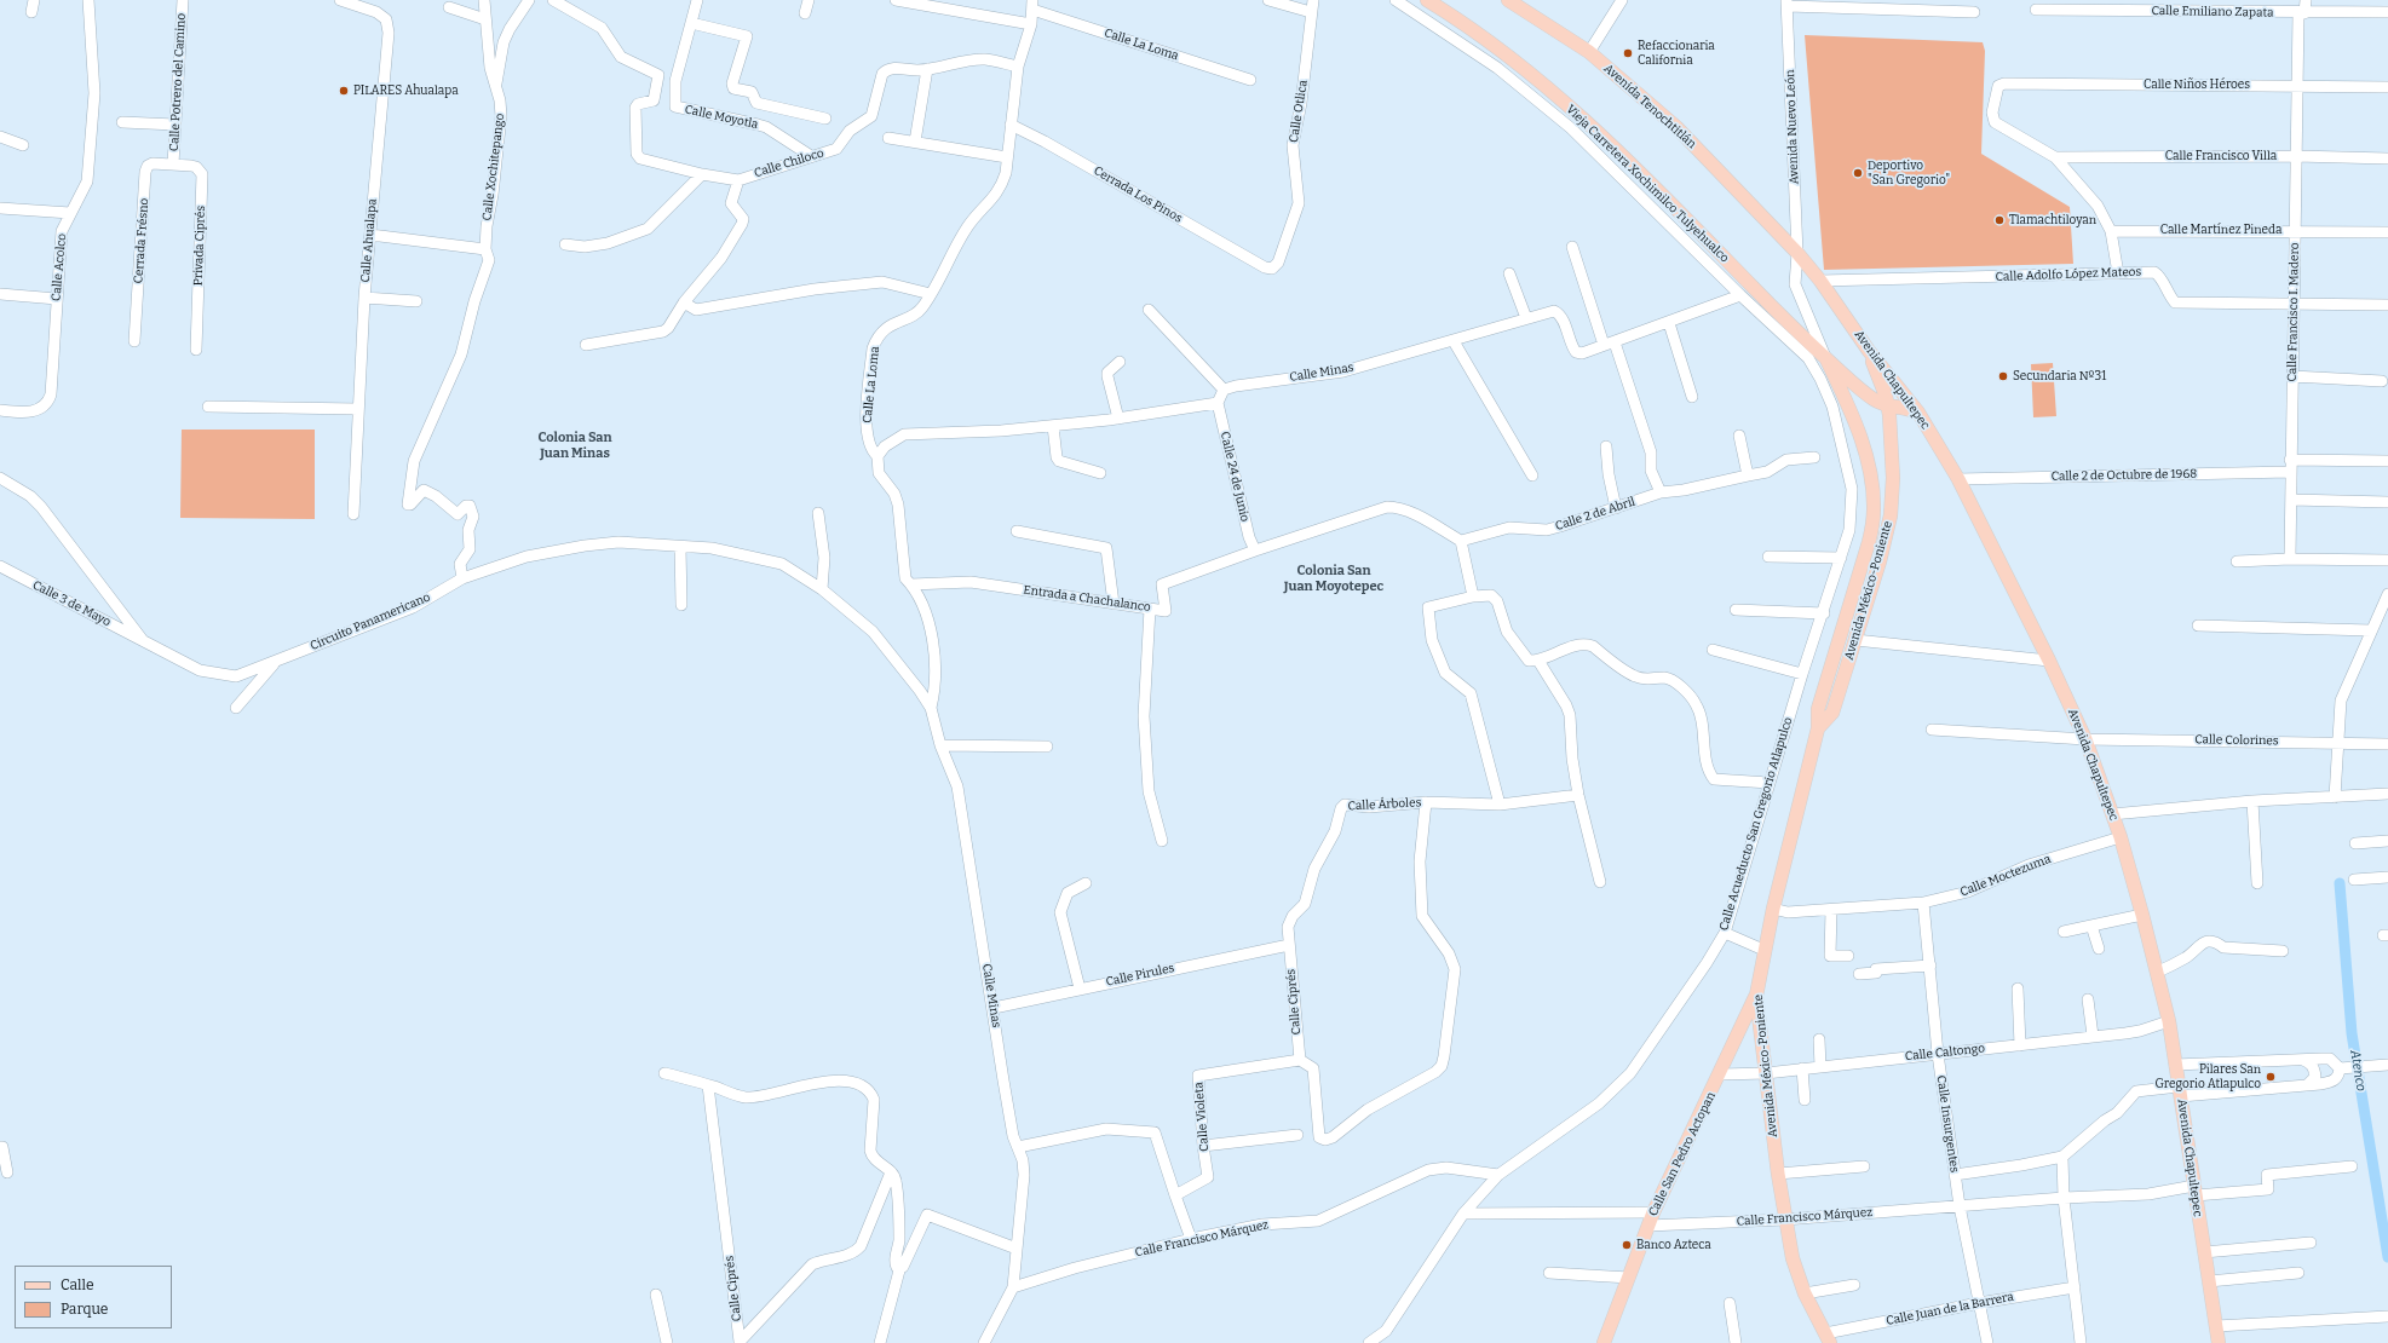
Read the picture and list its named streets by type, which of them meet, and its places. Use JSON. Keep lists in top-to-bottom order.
{
  "streets": {
    "main road": [
      "Avenida Tenochtitlán",
      "Vieja Carretera Xochimilco Tulyehualco",
      "Avenida Chapultepec",
      "Avenida México-Poniente",
      "Calle San Pedro Actopan"
    ],
    "street": [
      "Calle Emiliano Zapata",
      "Calle La Loma",
      "Calle Potrero del Camino",
      "Calle Niños Héroes",
      "Calle Otlica",
      "Calle Moyotla",
      "Avenida Nuevo León",
      "Calle Francisco Villa",
      "Calle Chiloco",
      "Calle Xochitepango",
      "Cerrada Los Pinos",
      "Calle Martínez Pineda",
      "Cerrada Frésno",
      "Calle Ahualapa",
      "Privada Ciprés",
      "Calle Acolco",
      "Calle Adolfo López Mateos",
      "Calle Francisco I. Madero",
      "Calle Minas",
      "Calle 2 de Octubre de 1968",
      "Calle 24 de Junio",
      "Calle 2 de Abril",
      "Entrada a Chachalanco",
      "Calle 3 de Mayo",
      "Circuito Panamericano",
      "Calle Colorines",
      "Calle Árboles",
      "Calle Acueducto San Gregorio Atlapulco",
      "Calle Moctezuma",
      "Calle Pirules",
      "Calle Ciprés",
      "Calle Caltongo",
      "Calle Violeta",
      "Calle Insurgentes",
      "Calle Francisco Márquez",
      "Calle Juan de la Barrera"
    ]
  },
  "crossings": [
    ["Calle Emiliano Zapata", "Calle Francisco I. Madero"],
    ["Calle La Loma", "Calle Chiloco"],
    ["Calle La Loma", "Cerrada Los Pinos"],
    ["Calle La Loma", "Calle Minas"],
    ["Calle La Loma", "Entrada a Chachalanco"],
    ["Calle La Loma", "Circuito Panamericano"],
    ["Calle Potrero del Camino", "Cerrada Frésno"],
    ["Calle Potrero del Camino", "Privada Ciprés"],
    ["Calle Niños Héroes", "Calle Francisco Villa"],
    ["Calle Niños Héroes", "Calle Francisco I. Madero"],
    ["Avenida Tenochtitlán", "Avenida Nuevo León"],
    ["Avenida Tenochtitlán", "Avenida Chapultepec"],
    ["Calle Otlica", "Cerrada Los Pinos"],
    ["Calle Moyotla", "Calle Chiloco"],
    ["Avenida Nuevo León", "Avenida Chapultepec"],
    ["Avenida Nuevo León", "Avenida México-Poniente"],
    ["Avenida Nuevo León", "Calle Acueducto San Gregorio Atlapulco"],
    ["Calle Francisco Villa", "Calle Francisco I. Madero"],
    ["Calle Xochitepango", "Circuito Panamericano"],
    ["Vieja Carretera Xochimilco Tulyehualco", "Avenida México-Poniente"],
    ["Calle Martínez Pineda", "Calle Francisco I. Madero"],
    ["Cerrada Frésno", "Privada Ciprés"],
    ["Calle Adolfo López Mateos", "Calle Francisco I. Madero"],
    ["Calle Adolfo López Mateos", "Avenida Chapultepec"],
    ["Calle Francisco I. Madero", "Calle 2 de Octubre de 1968"],
    ["Calle Minas", "Circuito Panamericano"],
    ["Calle Minas", "Calle Pirules"],
    ["Calle Minas", "Calle Francisco Márquez"],
    ["Avenida Chapultepec", "Calle 2 de Octubre de 1968"],
    ["Avenida Chapultepec", "Calle Colorines"],
    ["Avenida Chapultepec", "Calle Moctezuma"],
    ["Avenida Chapultepec", "Calle Caltongo"],
    ["Avenida Chapultepec", "Calle Francisco Márquez"],
    ["Calle 24 de Junio", "Entrada a Chachalanco"],
    ["Avenida México-Poniente", "Calle Acueducto San Gregorio Atlapulco"],
    ["Avenida México-Poniente", "Calle Moctezuma"],
    ["Avenida México-Poniente", "Calle Caltongo"],
    ["Avenida México-Poniente", "Calle San Pedro Actopan"],
    ["Avenida México-Poniente", "Calle Francisco Márquez"],
    ["Avenida México-Poniente", "Calle Juan de la Barrera"],
    ["Calle 3 de Mayo", "Circuito Panamericano"],
    ["Calle Árboles", "Calle Pirules"],
    ["Calle Árboles", "Calle Ciprés"],
    ["Calle Acueducto San Gregorio Atlapulco", "Calle Francisco Márquez"],
    ["Calle Moctezuma", "Calle Insurgentes"],
    ["Calle Pirules", "Calle Ciprés"],
    ["Calle Ciprés", "Calle Violeta"],
    ["Calle Caltongo", "Calle Insurgentes"],
    ["Calle Caltongo", "Calle San Pedro Actopan"],
    ["Calle Insurgentes", "Calle Francisco Márquez"],
    ["Calle Insurgentes", "Calle Juan de la Barrera"],
    ["Calle San Pedro Actopan", "Calle Francisco Márquez"]
  ],
  "districts": ["Colonia San Juan Minas", "Colonia San Juan Moyotepec"],
  "water": ["Atenco"],
  "places": [
    "Refaccionaria California",
    "PILARES Ahualapa",
    "Deportivo \"San Gregorio\"",
    "Tlamachtiloyan",
    "Secundaria Nº31",
    "Pilares San Gregorio Atlapulco",
    "Banco Azteca"
  ],
  "legend": ["Calle", "Parque"]
}
